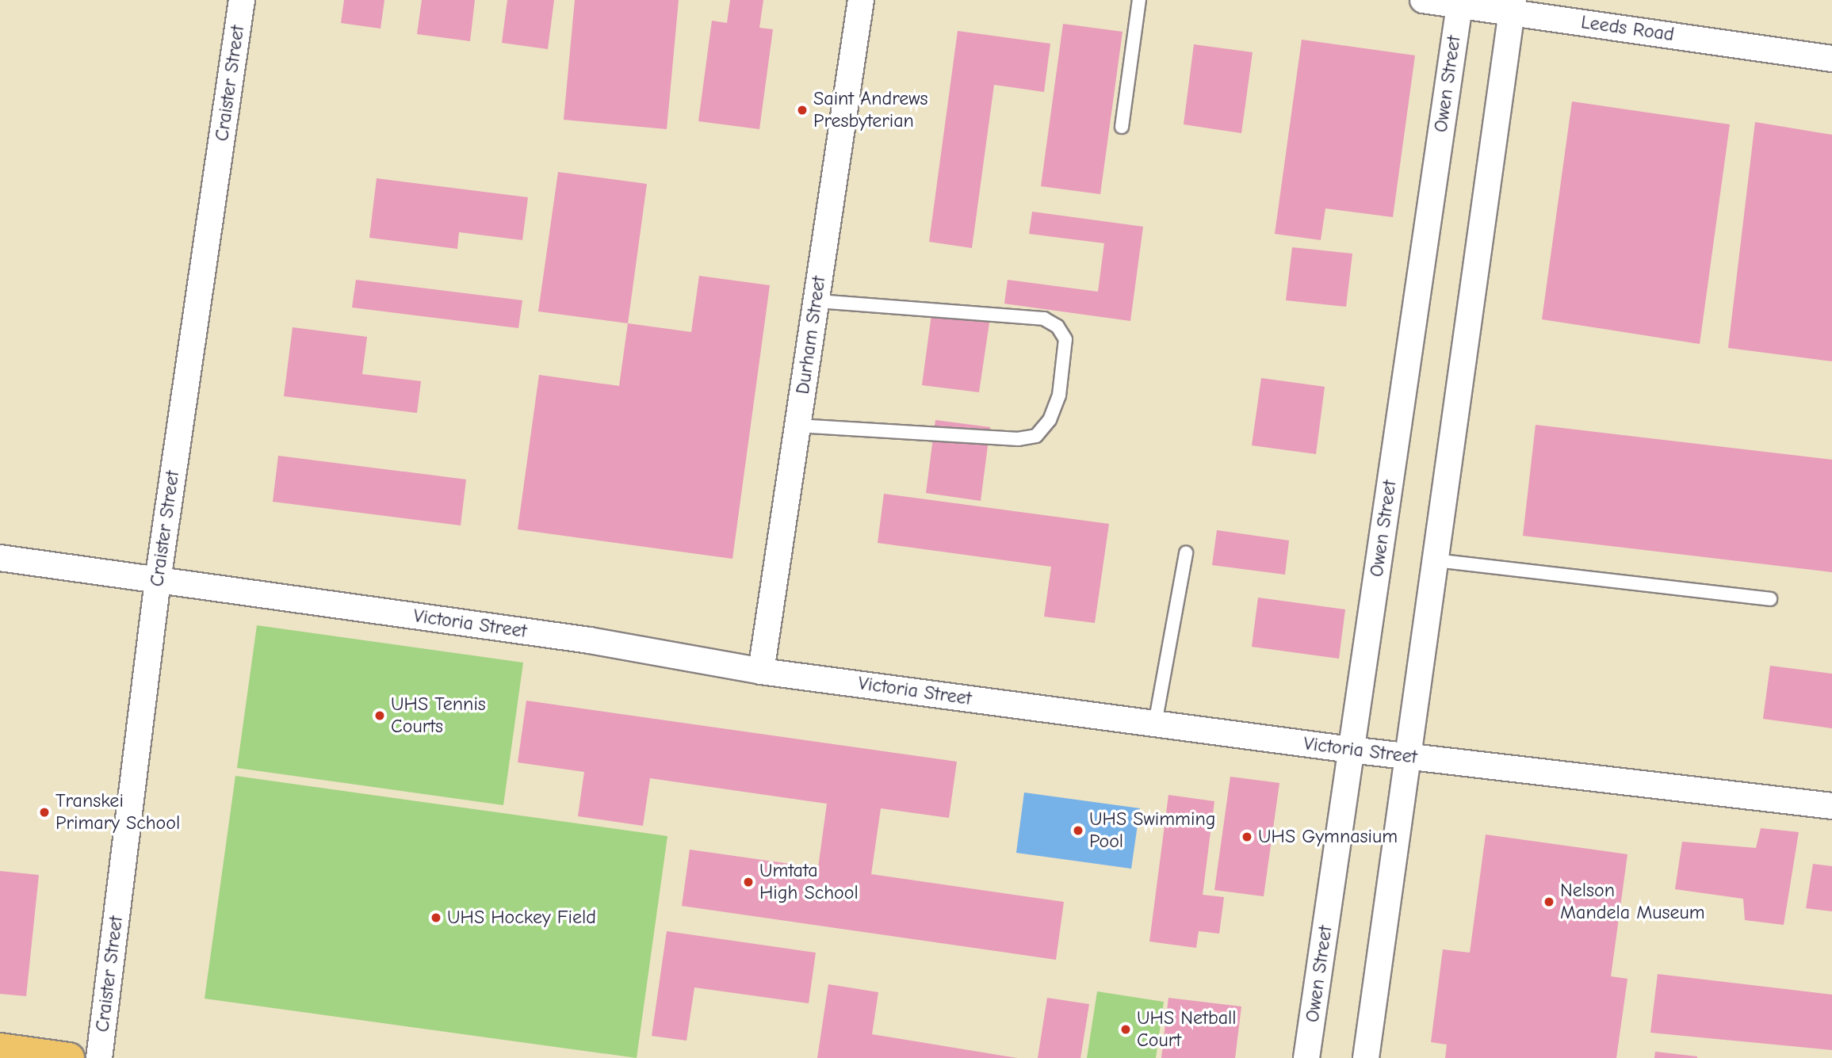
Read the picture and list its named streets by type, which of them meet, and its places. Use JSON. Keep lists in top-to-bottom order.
{
  "streets": {
    "street": [
      "Leeds Road",
      "Craister Street",
      "Owen Street",
      "Durham Street",
      "Victoria Street"
    ]
  },
  "crossings": [
    ["Leeds Road", "Owen Street"],
    ["Craister Street", "Victoria Street"],
    ["Owen Street", "Victoria Street"],
    ["Durham Street", "Victoria Street"]
  ],
  "places": [
    "Saint Andrews Presbyterian",
    "UHS Tennis Courts",
    "Transkei Primary School",
    "UHS Swimming Pool",
    "UHS Gymnasium",
    "Umtata High School",
    "Nelson Mandela Museum",
    "UHS Hockey Field",
    "UHS Netball Court"
  ]
}
